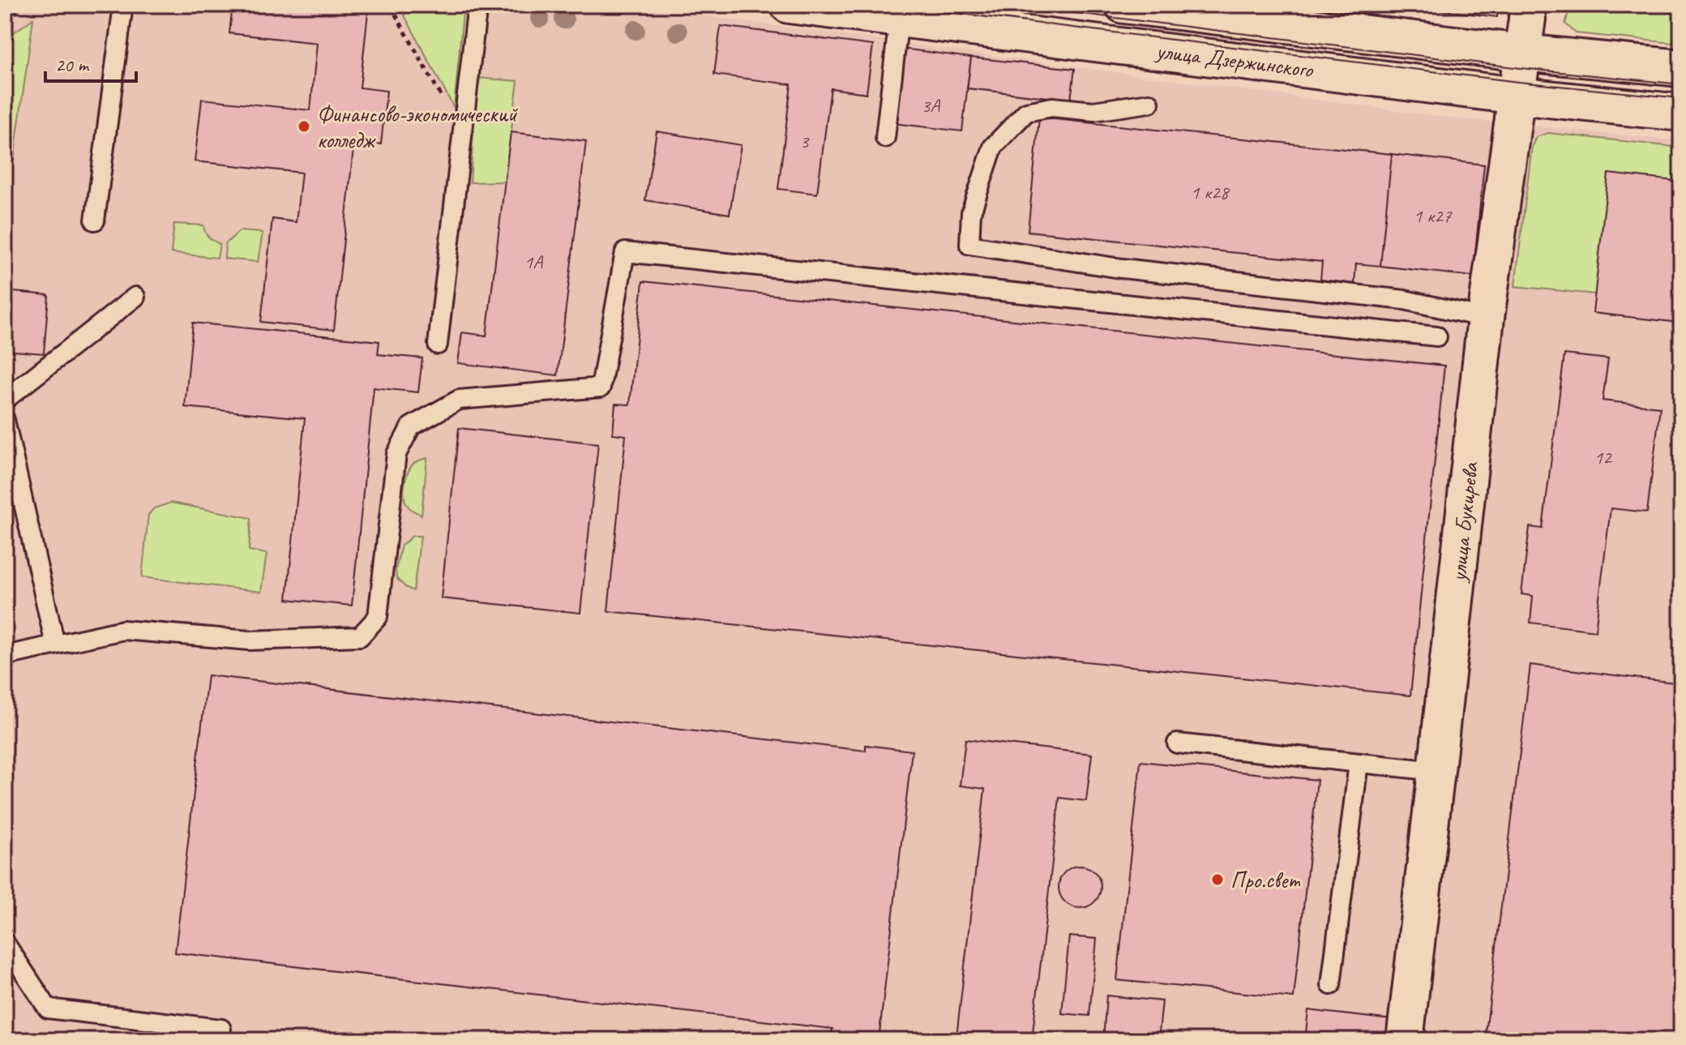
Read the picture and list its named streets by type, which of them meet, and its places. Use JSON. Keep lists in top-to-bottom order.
{
  "streets": {
    "main road": ["улица Дзержинского", "улица Букирева"]
  },
  "crossings": [
    ["улица Дзержинского", "улица Букирева"]
  ],
  "places": ["Финансово-экономический колледж", "Про.свет"],
  "house_numbers": [
    "3А",
    "3",
    "1 к28",
    "1 к27",
    "1А",
    "12"
  ],
  "scale_bar": "20 m"
}
